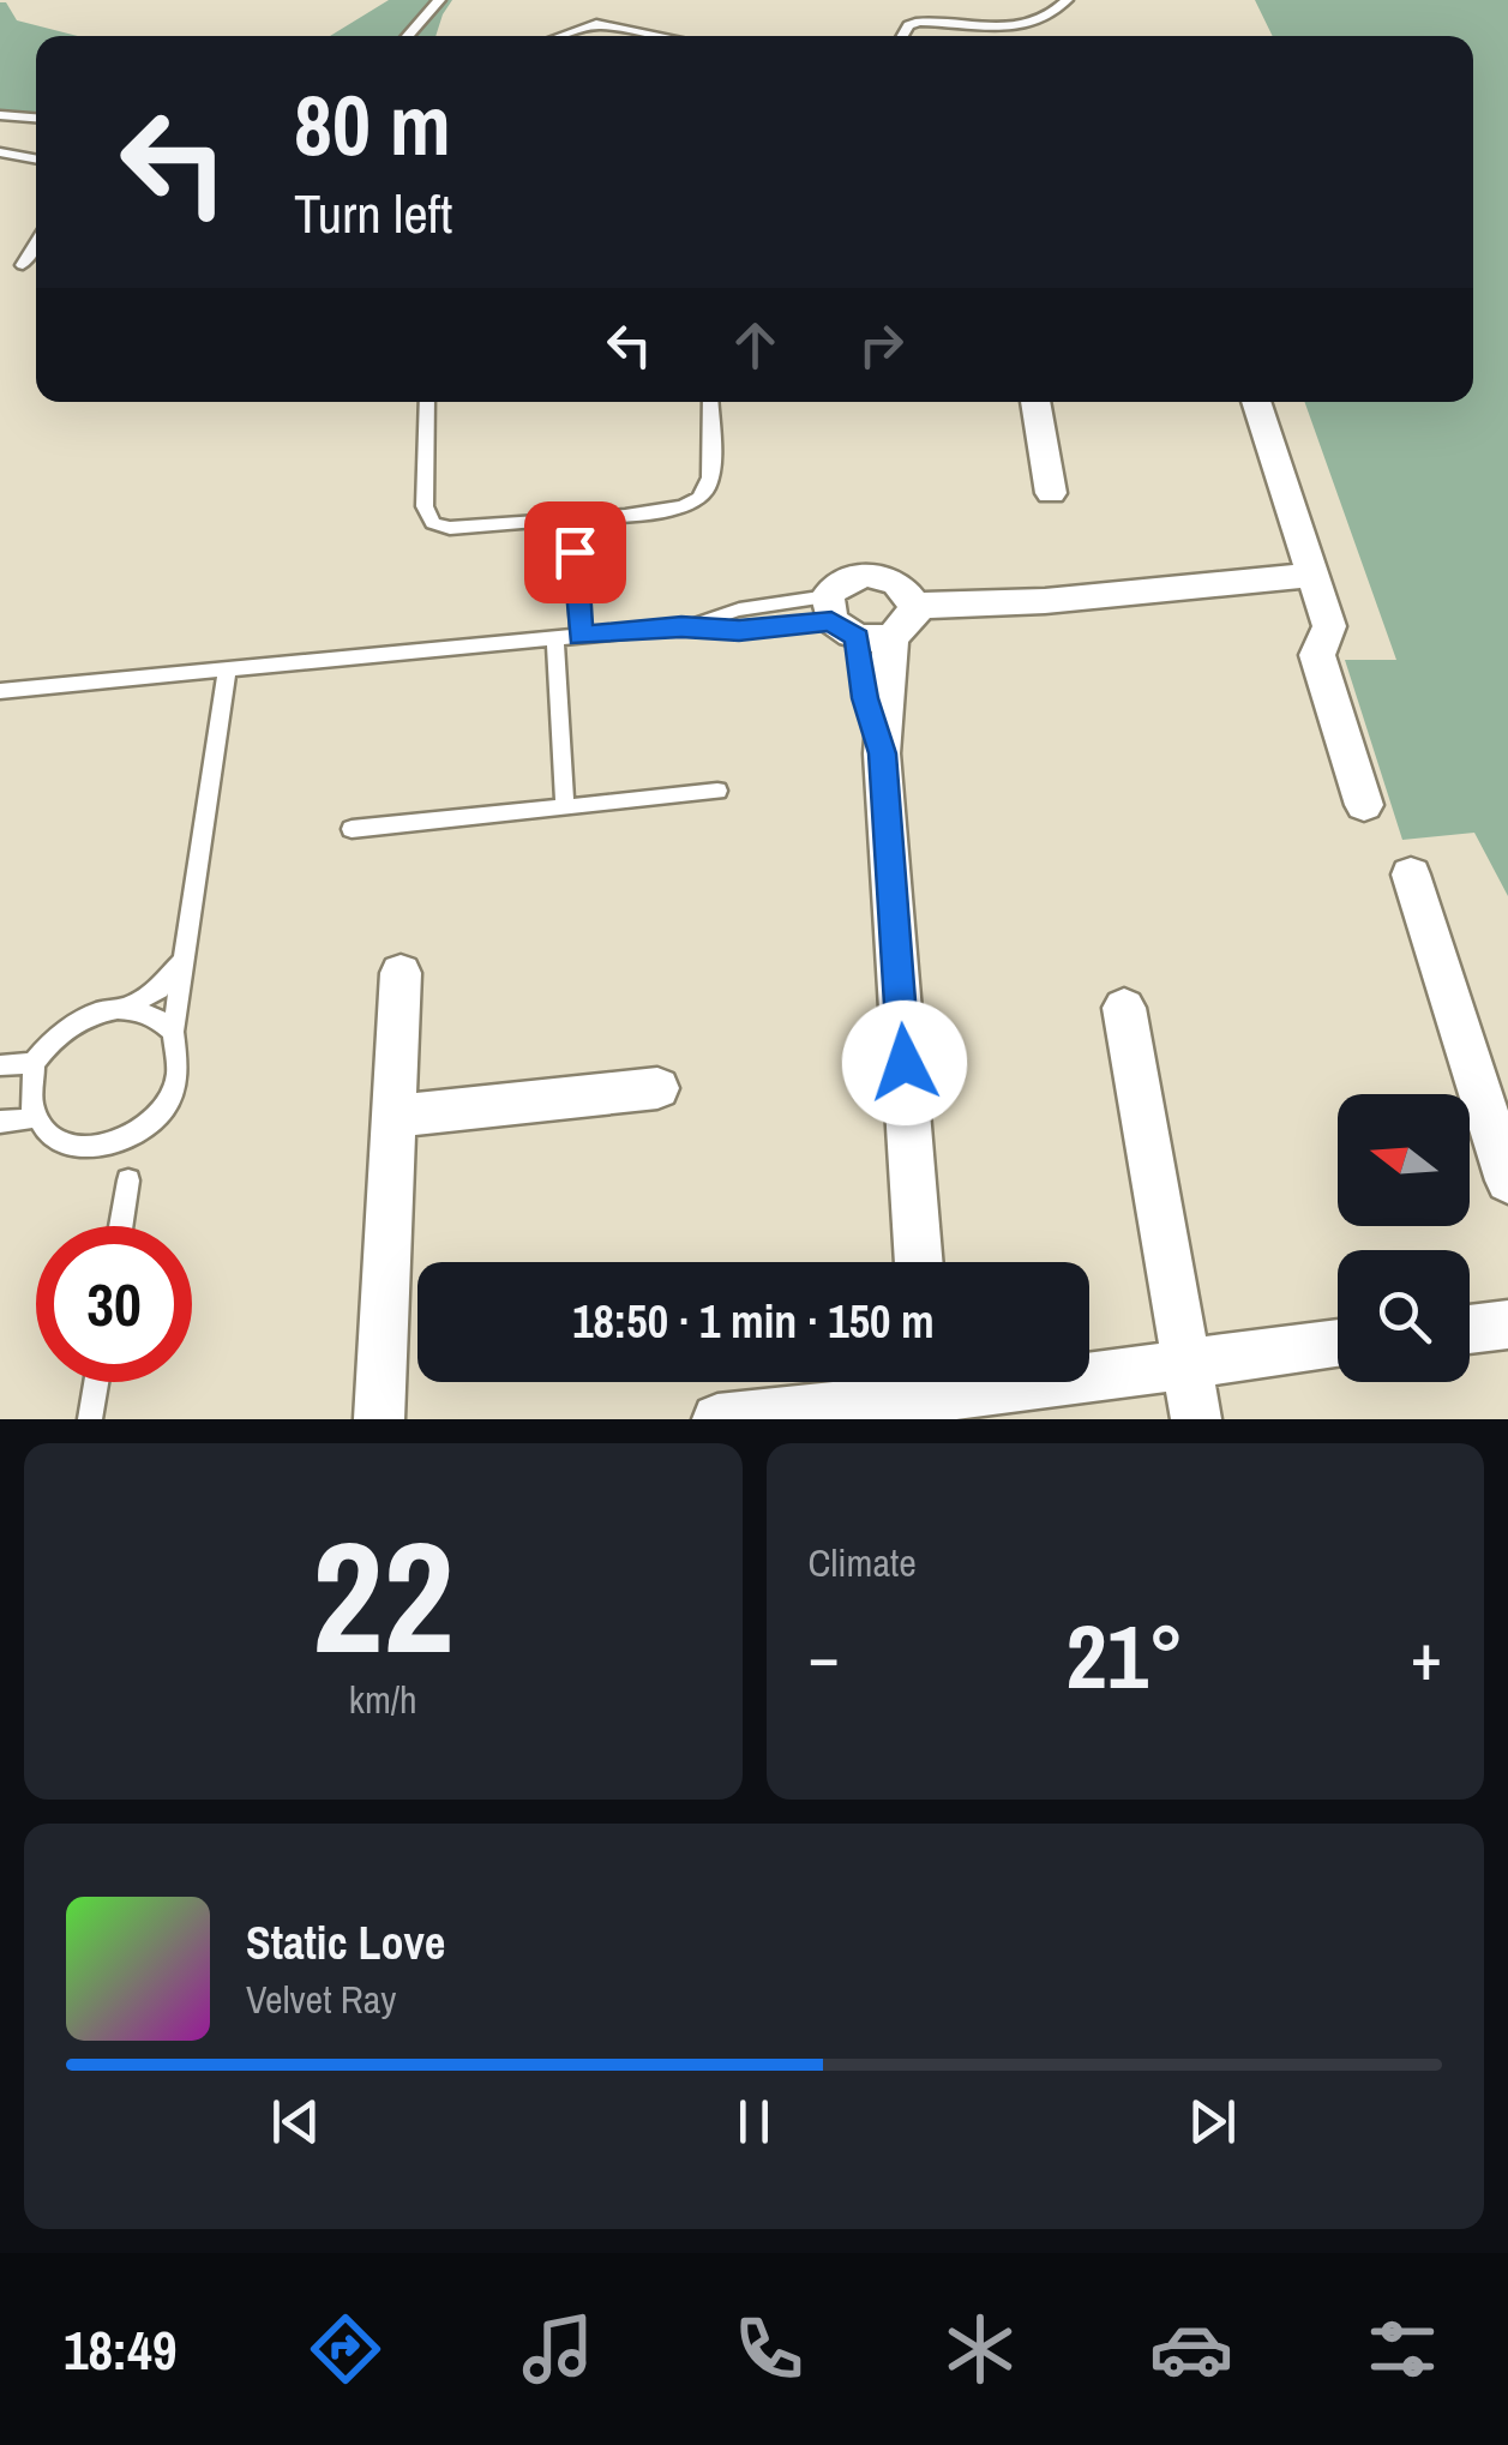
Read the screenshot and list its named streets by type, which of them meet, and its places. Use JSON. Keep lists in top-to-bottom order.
{
  "north": "left",
  "page": {
    "turn": ["80 m", "Turn left"],
    "limit": "30",
    "trip": "18:50 · 1 min · 150 m",
    "tile": [
      ["22", "km/h"],
      "Climate"
    ],
    "heat": ["−", "21°", "+"],
    "song": ["Static Love", "Velvet Ray"],
    "tabs": "18:49"
  }
}
